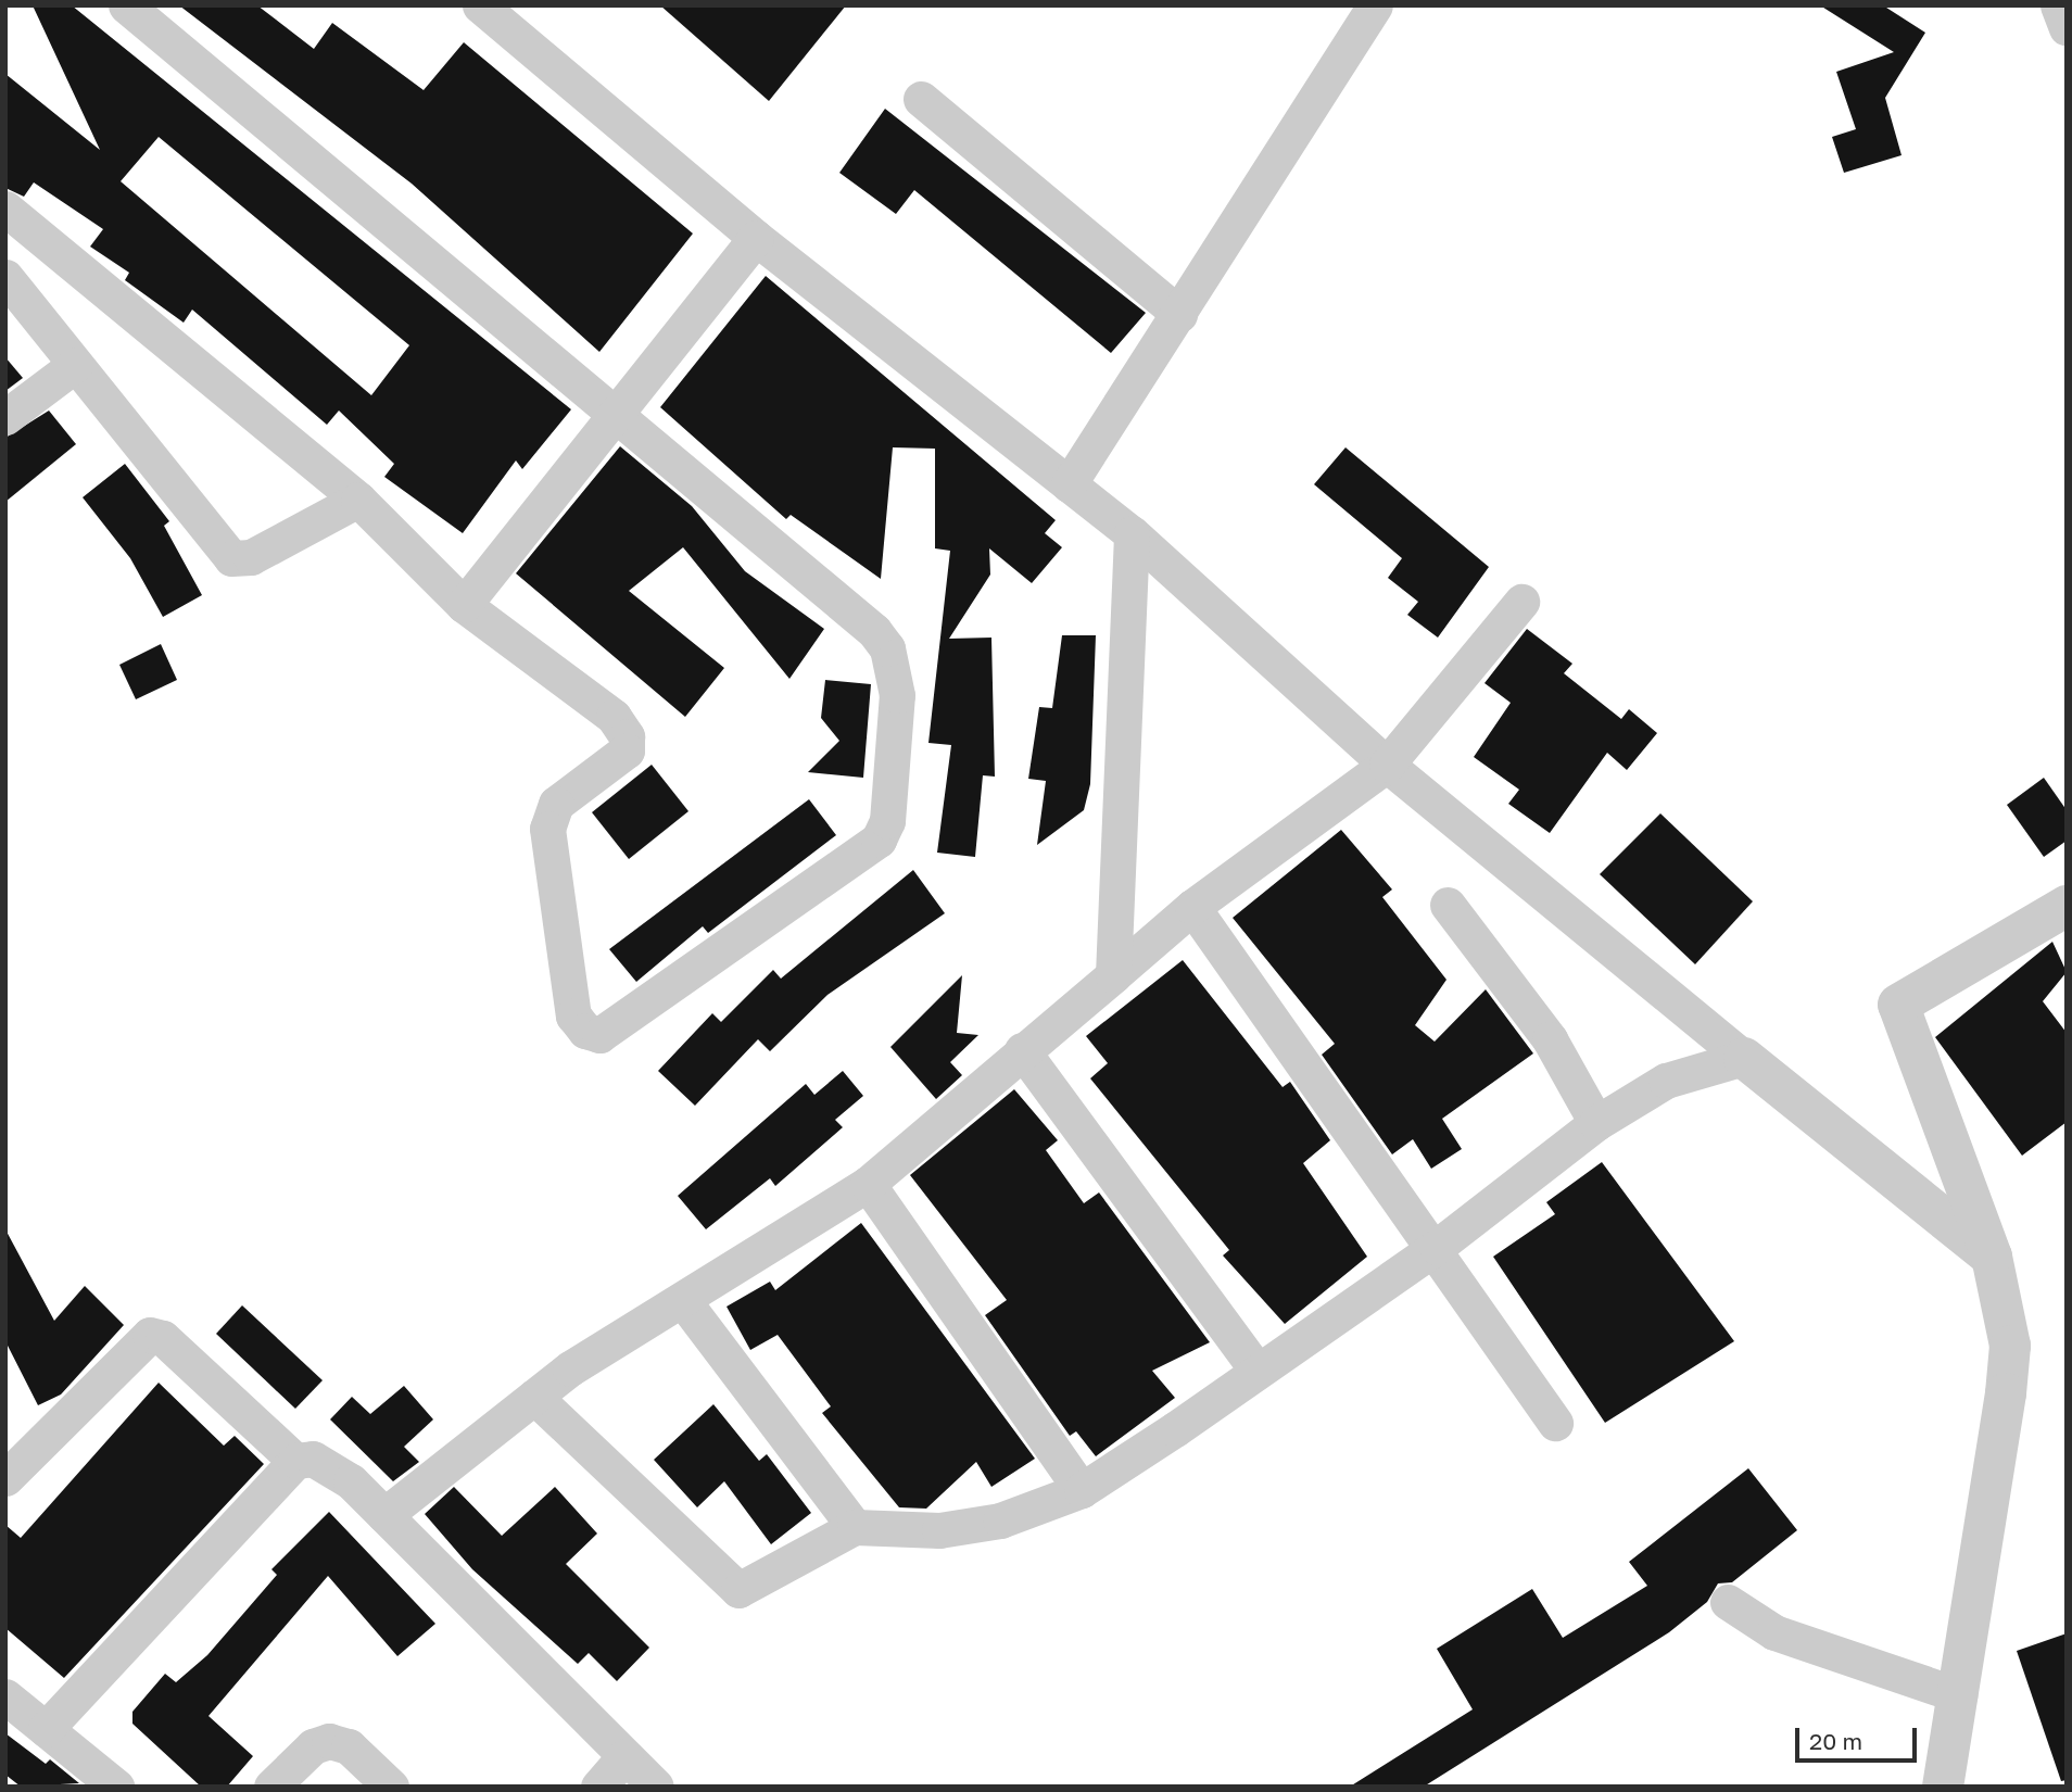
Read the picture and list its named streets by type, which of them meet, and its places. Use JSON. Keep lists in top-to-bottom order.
{
  "scale_bar": "20 m"
}
